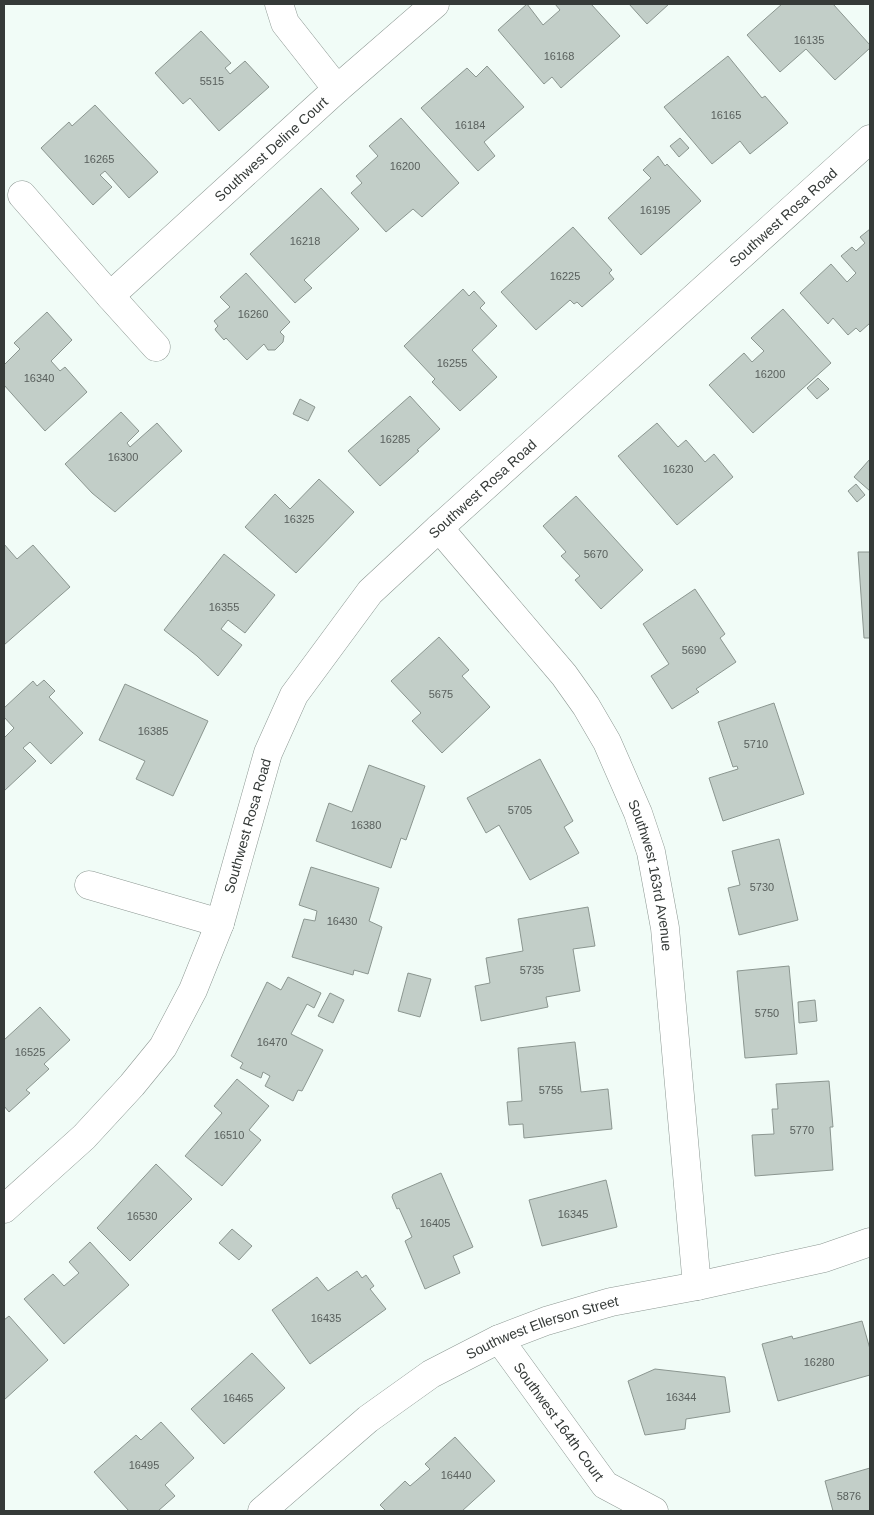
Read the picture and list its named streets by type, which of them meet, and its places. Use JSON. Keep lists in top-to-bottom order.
{
  "streets": {
    "street": [
      "Southwest Deline Court",
      "Southwest Rosa Road",
      "Southwest 163rd Avenue",
      "Southwest Ellerson Street",
      "Southwest 164th Court"
    ]
  },
  "crossings": [
    ["Southwest Rosa Road", "Southwest 163rd Avenue"],
    ["Southwest 163rd Avenue", "Southwest Ellerson Street"],
    ["Southwest Ellerson Street", "Southwest 164th Court"]
  ],
  "house_numbers": [
    "16135",
    "16168",
    "5515",
    "16165",
    "16184",
    "16265",
    "16200",
    "16195",
    "16218",
    "16225",
    "16260",
    "16255",
    "16200",
    "16340",
    "16285",
    "16300",
    "16230",
    "16325",
    "5670",
    "16355",
    "5690",
    "5675",
    "16385",
    "5710",
    "5705",
    "16380",
    "5730",
    "16430",
    "5735",
    "5750",
    "16470",
    "16525",
    "5755",
    "5770",
    "16510",
    "16345",
    "16530",
    "16405",
    "16435",
    "16280",
    "16344",
    "16465",
    "16495",
    "16440",
    "5876"
  ]
}
